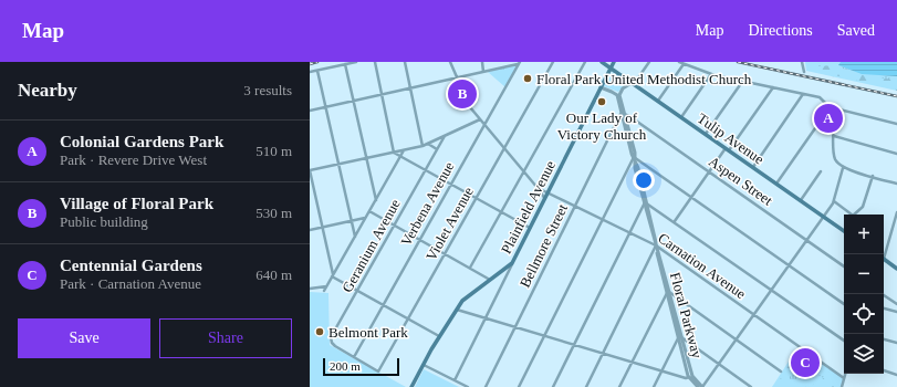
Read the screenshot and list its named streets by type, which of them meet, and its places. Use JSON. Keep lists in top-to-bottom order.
{
  "streets": {
    "main road": ["Tulip Avenue", "Plainfield Avenue"],
    "street": [
      "Aspen Street",
      "Verbena Avenue",
      "Violet Avenue",
      "Geranium Avenue",
      "Bellmore Street",
      "Carnation Avenue",
      "Floral Parkway"
    ]
  },
  "crossings": [
    ["Tulip Avenue", "Plainfield Avenue"],
    ["Aspen Street", "Bellmore Street"],
    ["Aspen Street", "Floral Parkway"],
    ["Verbena Avenue", "Violet Avenue"],
    ["Verbena Avenue", "Geranium Avenue"],
    ["Verbena Avenue", "Carnation Avenue"],
    ["Plainfield Avenue", "Carnation Avenue"],
    ["Violet Avenue", "Geranium Avenue"],
    ["Violet Avenue", "Carnation Avenue"],
    ["Bellmore Street", "Carnation Avenue"],
    ["Bellmore Street", "Floral Parkway"],
    ["Carnation Avenue", "Floral Parkway"]
  ],
  "places": ["Floral Park United Methodist Church", "Our Lady of Victory Church", "Belmont Park"],
  "scale_bar": "200 m",
  "page": {
    "header": "Map",
    "nav": ["Map", "Directions", "Saved"],
    "heading": ["Nearby", "3 results"],
    "pins": ["B", "A", "C"],
    "list": [
      {
        "mark": "A",
        "name": "Colonial Gardens Park",
        "note": "Park · Revere Drive West",
        "value": "510 m"
      },
      {
        "mark": "B",
        "name": "Village of Floral Park",
        "note": "Public building",
        "value": "530 m"
      },
      {
        "mark": "C",
        "name": "Centennial Gardens",
        "note": "Park · Carnation Avenue",
        "value": "640 m"
      }
    ],
    "map_buttons": ["+", "−"],
    "buttons": ["Save", "Share"],
    "scale": "200 m"
  }
}
